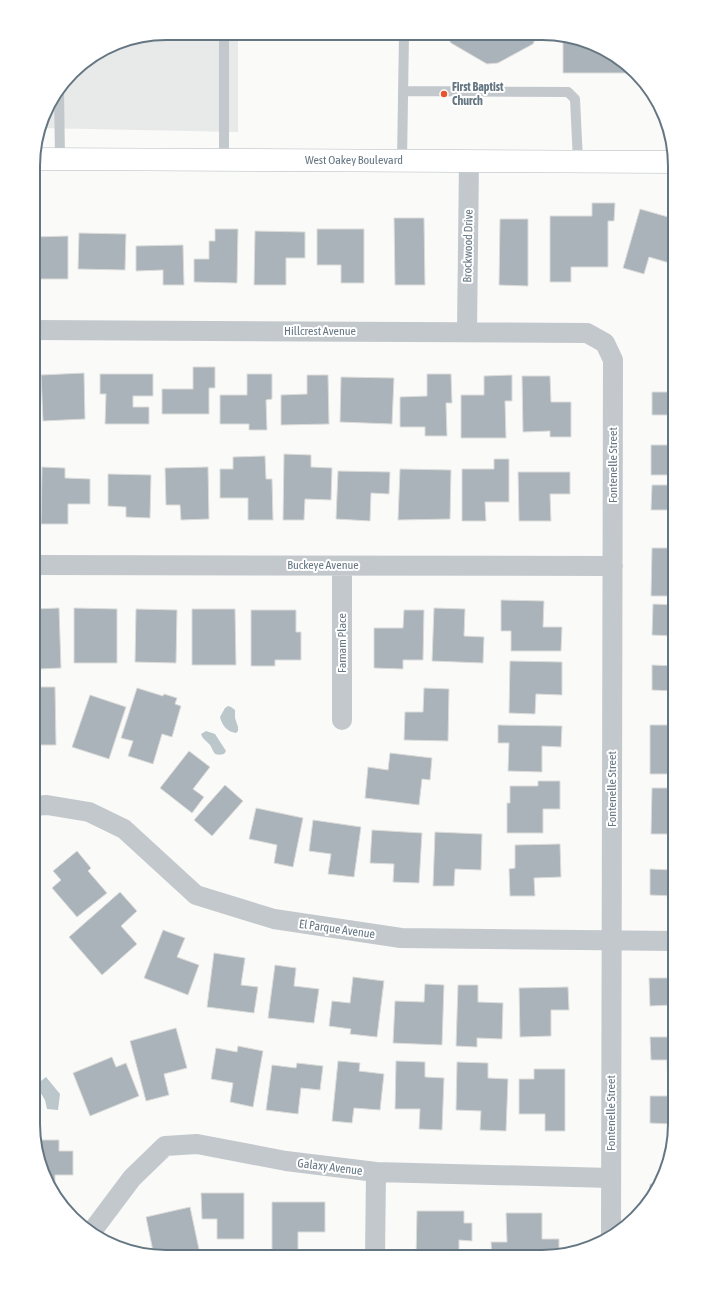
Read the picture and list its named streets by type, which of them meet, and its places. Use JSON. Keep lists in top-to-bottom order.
{
  "streets": {
    "main road": ["West Oakey Boulevard"],
    "street": [
      "Brockwood Drive",
      "Hillcrest Avenue",
      "Fontenelle Street",
      "Buckeye Avenue",
      "Farnam Place",
      "El Parque Avenue",
      "Galaxy Avenue"
    ]
  },
  "crossings": [
    ["West Oakey Boulevard", "Brockwood Drive"],
    ["Brockwood Drive", "Hillcrest Avenue"],
    ["Hillcrest Avenue", "Fontenelle Street"],
    ["Fontenelle Street", "Buckeye Avenue"],
    ["Fontenelle Street", "El Parque Avenue"],
    ["Fontenelle Street", "Galaxy Avenue"],
    ["Buckeye Avenue", "Farnam Place"]
  ],
  "places": ["First Baptist Church"]
}
